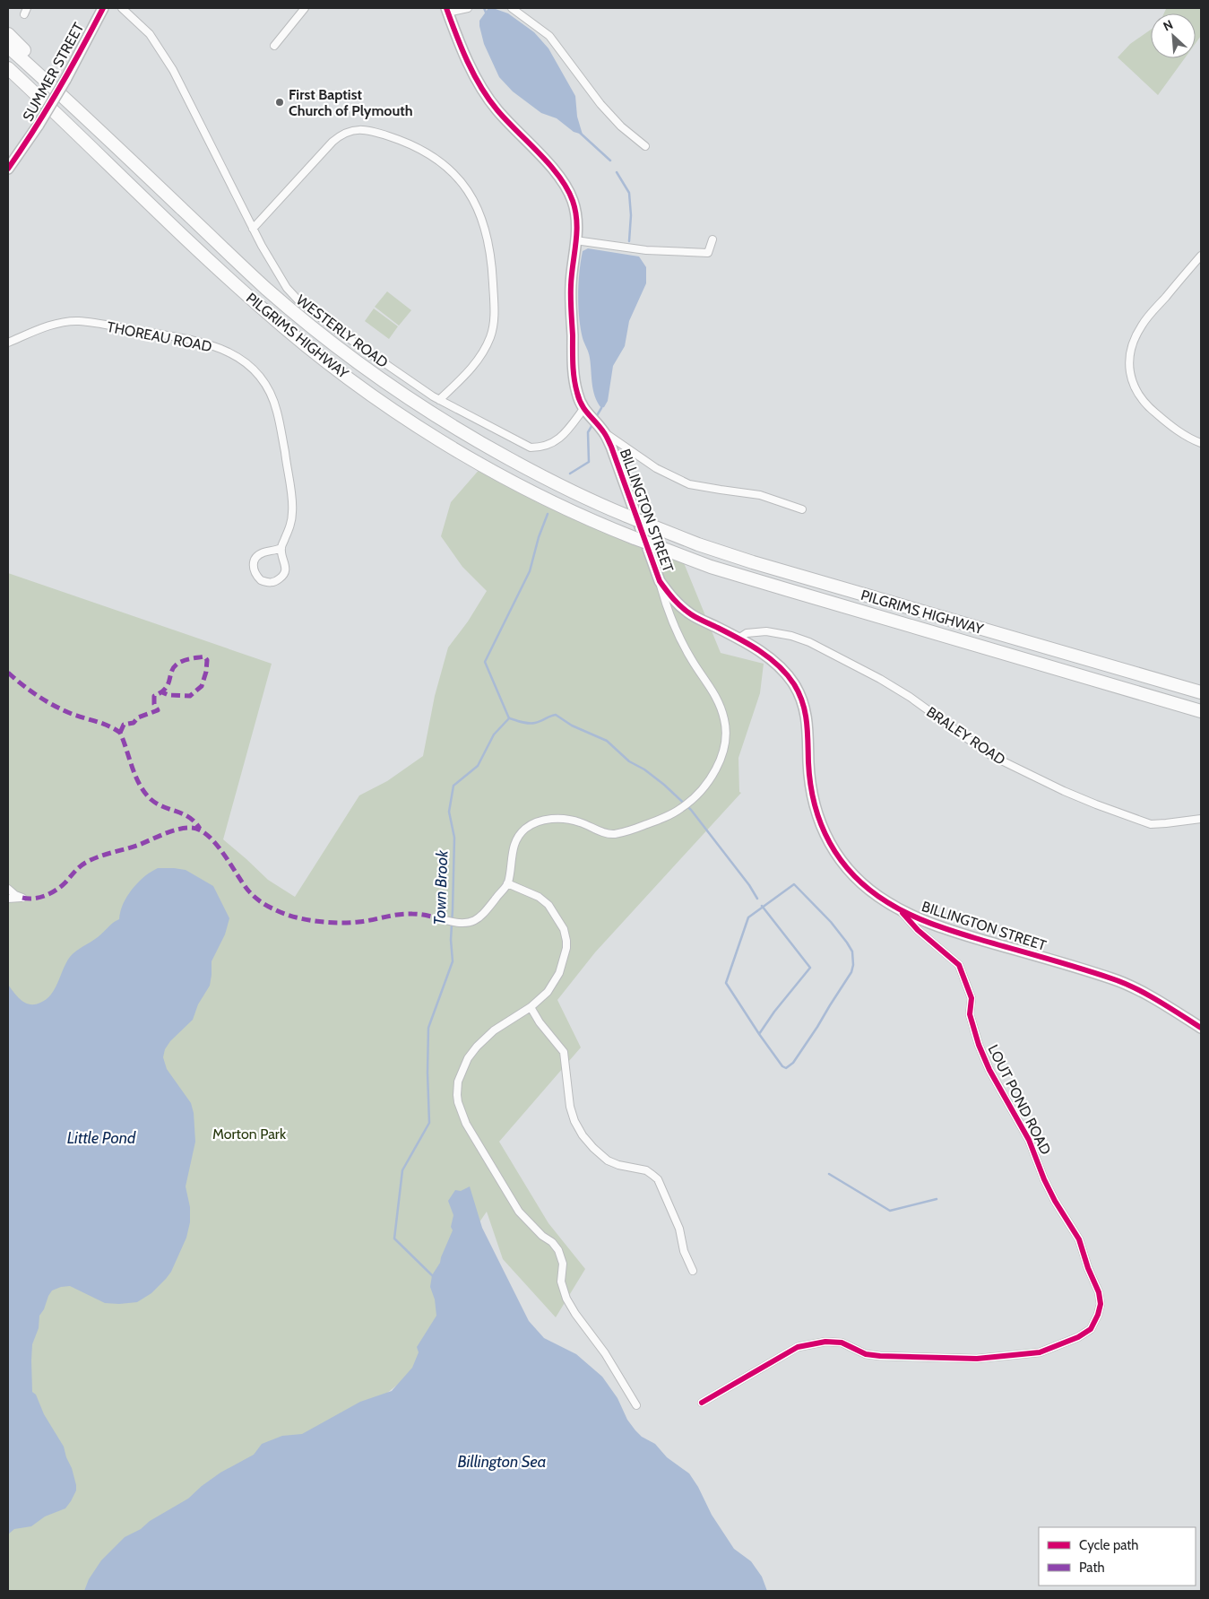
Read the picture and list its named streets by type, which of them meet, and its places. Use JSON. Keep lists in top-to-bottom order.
{
  "streets": {
    "highway": ["PILGRIMS HIGHWAY"],
    "street": [
      "SUMMER STREET",
      "WESTERLY ROAD",
      "THOREAU ROAD",
      "BILLINGTON STREET",
      "BRALEY ROAD",
      "LOUT POND ROAD"
    ]
  },
  "crossings": [
    ["WESTERLY ROAD", "BILLINGTON STREET"],
    ["BILLINGTON STREET", "BRALEY ROAD"],
    ["BILLINGTON STREET", "LOUT POND ROAD"]
  ],
  "water": ["Town Brook", "Little Pond", "Billington Sea"],
  "parks": ["Morton Park"],
  "places": ["First Baptist Church of Plymouth"],
  "legend": ["Cycle path", "Path"],
  "north": "top left"
}
